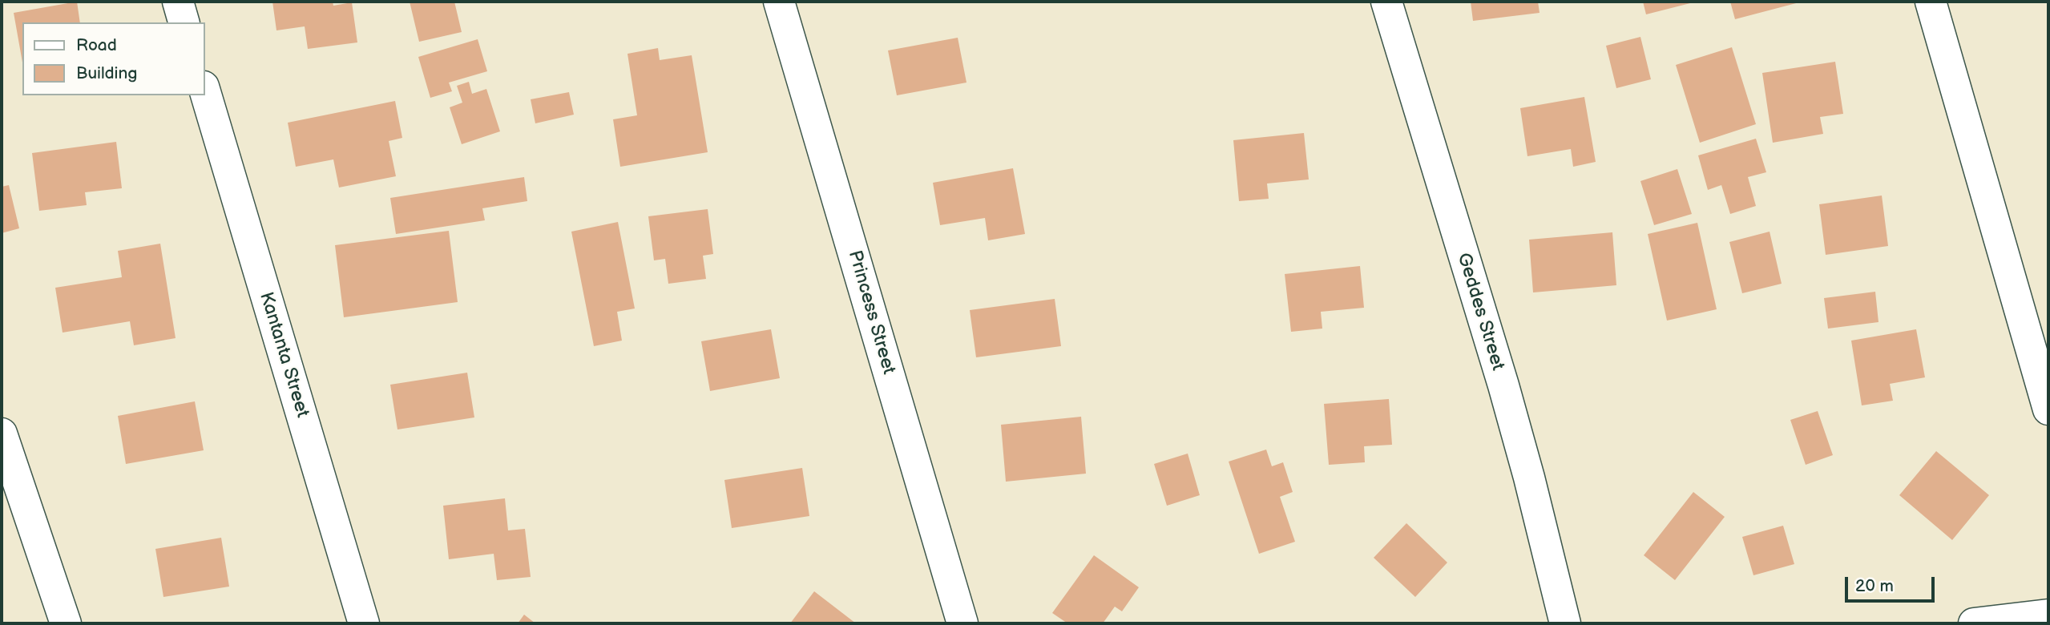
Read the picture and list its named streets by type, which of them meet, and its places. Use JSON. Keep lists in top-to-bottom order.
{
  "streets": {
    "street": ["Geddes Street", "Princess Street", "Kantanta Street"]
  },
  "legend": ["Road", "Building"],
  "scale_bar": "20 m"
}
